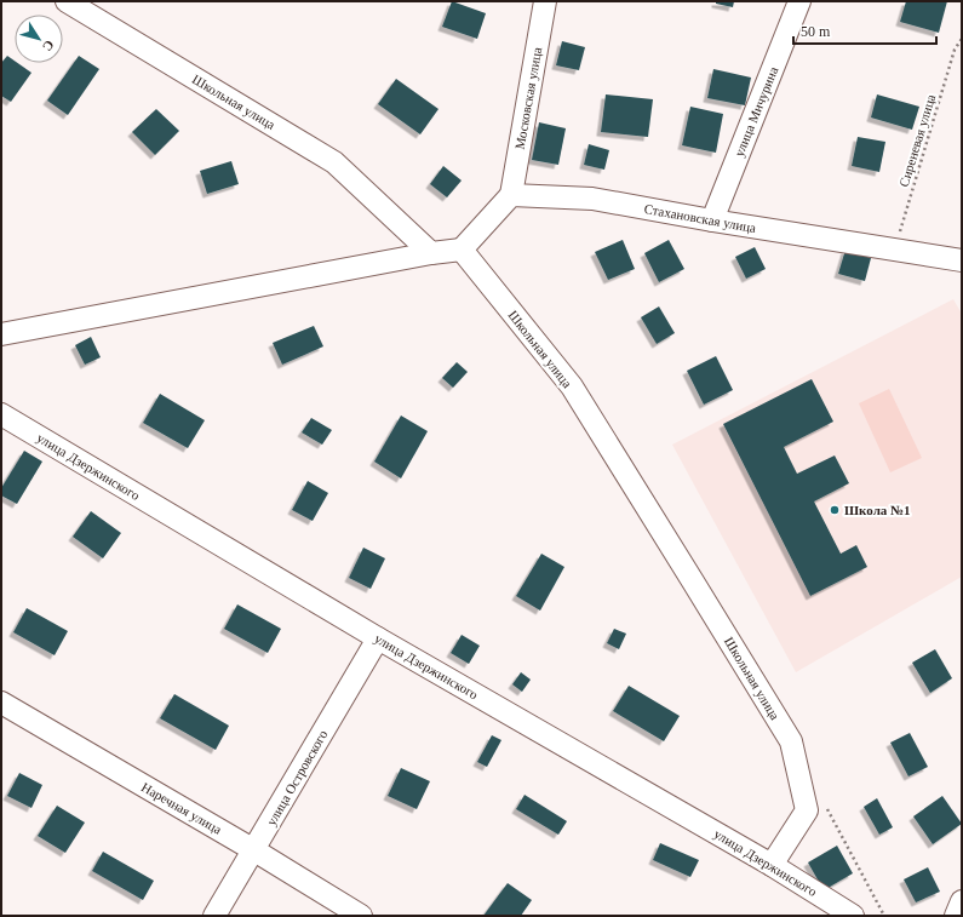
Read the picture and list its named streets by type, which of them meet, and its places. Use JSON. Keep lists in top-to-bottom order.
{
  "streets": {
    "street": [
      "Московская улица",
      "Школьная улица",
      "улица Мичурина",
      "Стахановская улица",
      "улица Дзержинского",
      "улица Островского",
      "Наречная улица"
    ],
    "path": ["Сиреневая улица"]
  },
  "crossings": [
    ["Московская улица", "Стахановская улица"],
    ["Школьная улица", "улица Дзержинского"],
    ["улица Мичурина", "Стахановская улица"],
    ["Сиреневая улица", "Стахановская улица"],
    ["улица Дзержинского", "улица Островского"],
    ["улица Островского", "Наречная улица"]
  ],
  "places": ["Школа №1"],
  "scale_bar": "50 m",
  "north": "bottom right"
}
